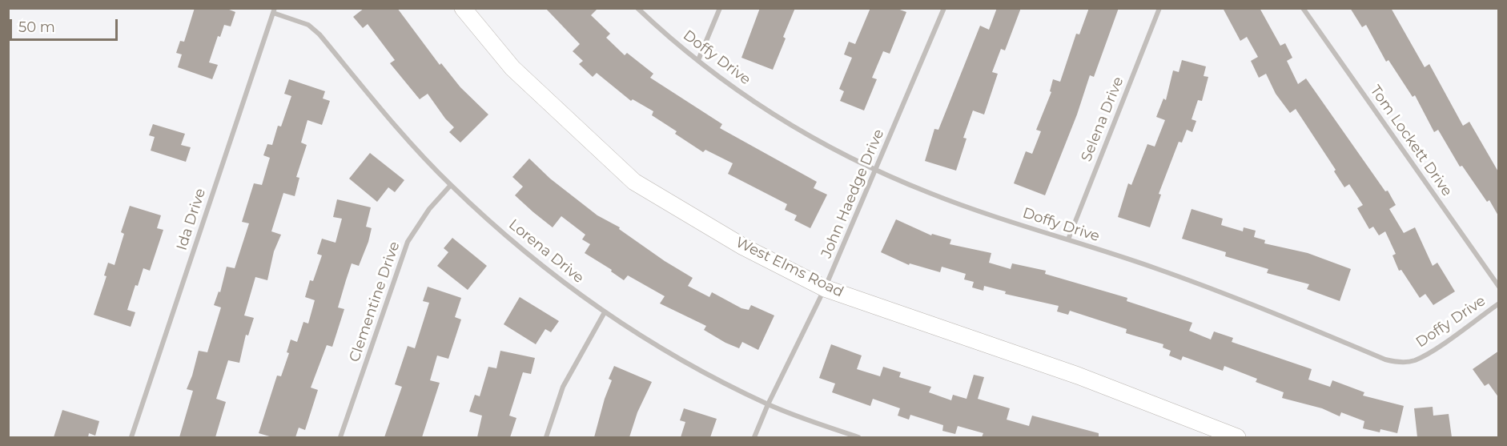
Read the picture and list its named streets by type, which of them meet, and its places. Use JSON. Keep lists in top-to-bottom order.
{
  "streets": {
    "main road": ["West Elms Road"],
    "street": [
      "Doffy Drive",
      "Selena Drive",
      "Tom Lockett Drive",
      "John Haedge Drive",
      "Ida Drive",
      "Lorena Drive",
      "Clementine Drive"
    ]
  },
  "crossings": [
    ["Doffy Drive", "Selena Drive"],
    ["Doffy Drive", "John Haedge Drive"],
    ["John Haedge Drive", "Lorena Drive"],
    ["John Haedge Drive", "West Elms Road"],
    ["Ida Drive", "Lorena Drive"],
    ["Lorena Drive", "Clementine Drive"]
  ],
  "scale_bar": "50 m"
}
